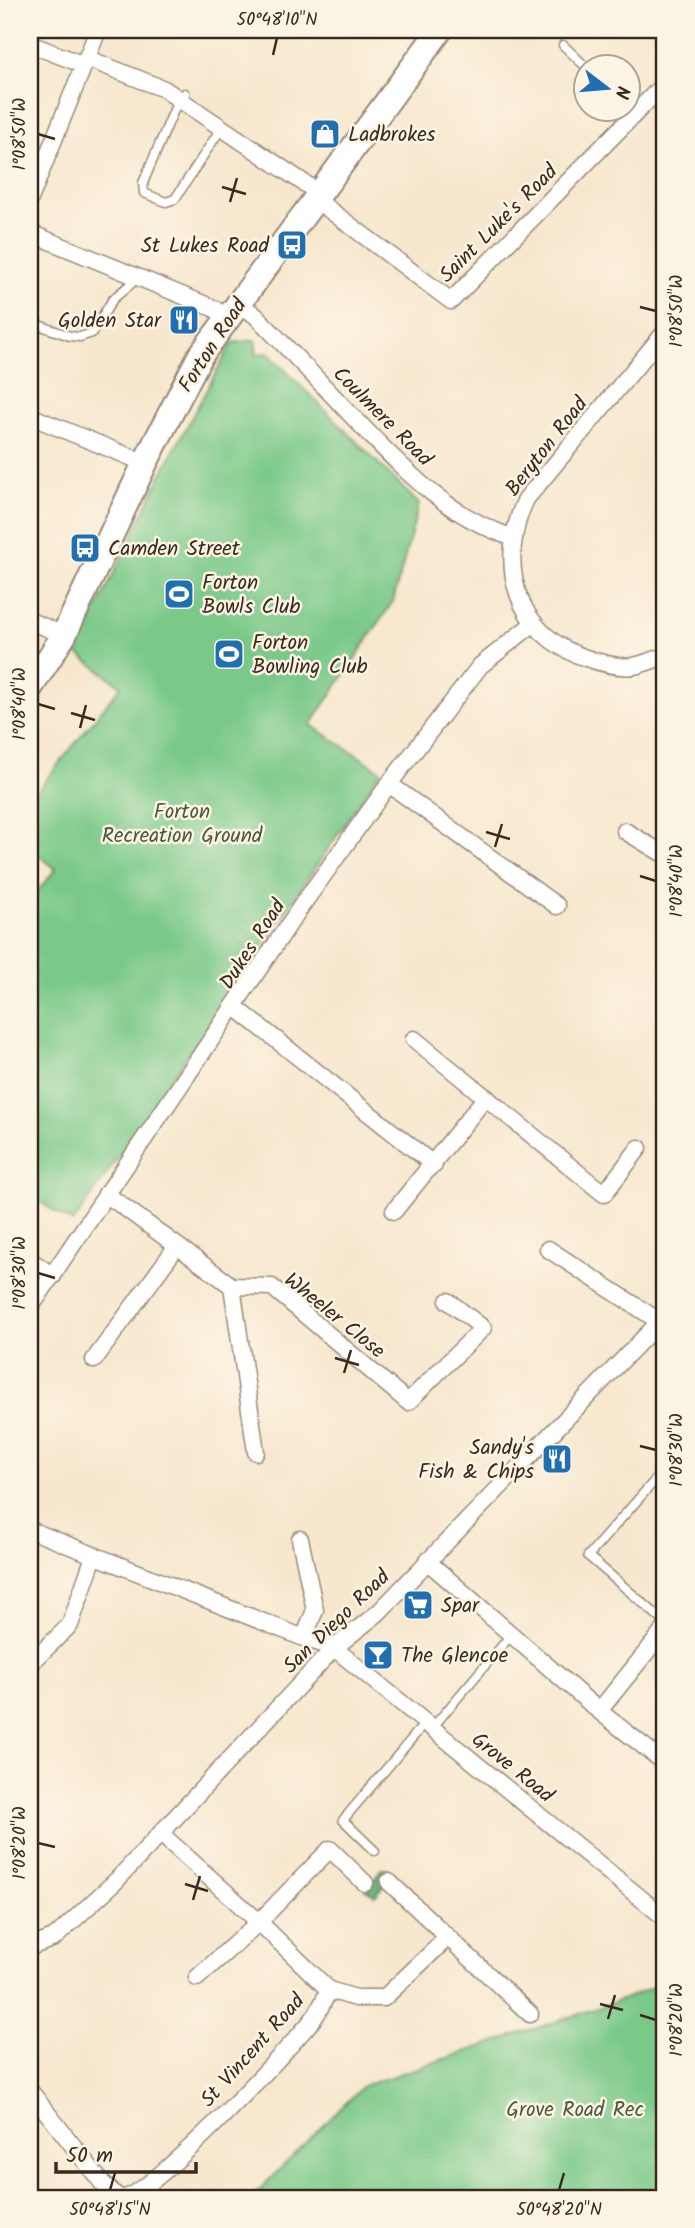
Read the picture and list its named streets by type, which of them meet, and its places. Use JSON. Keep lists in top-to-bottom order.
{
  "streets": {
    "main road": ["Forton Road"],
    "street": [
      "Saint Luke's Road",
      "Coulmere Road",
      "Beryton Road",
      "Dukes Road",
      "Wheeler Close",
      "San Diego Road",
      "Grove Road",
      "St Vincent Road"
    ]
  },
  "crossings": [
    ["Saint Luke's Road", "Forton Road"],
    ["Forton Road", "Coulmere Road"],
    ["Coulmere Road", "Beryton Road"],
    ["Beryton Road", "Dukes Road"],
    ["San Diego Road", "Grove Road"],
    ["San Diego Road", "St Vincent Road"]
  ],
  "parks": ["Forton Recreation Ground", "Grove Road Rec"],
  "places": {
    "shop": ["Ladbrokes"],
    "bus stop": ["St Lukes Road", "Camden Street"],
    "restaurant": ["Golden Star", "Sandy's Fish & Chips"],
    "sports": ["Forton Bowls Club", "Forton Bowling Club"],
    "supermarket": ["Spar"],
    "bar": ["The Glencoe"]
  },
  "scale_bar": "50 m",
  "north": "right",
  "coordinates": [
    "50°48'10\"N",
    "1°08'50\"W",
    "1°08'40\"W",
    "1°08'30\"W",
    "1°08'20\"W",
    "50°48'15\"N",
    "50°48'20\"N"
  ]
}
